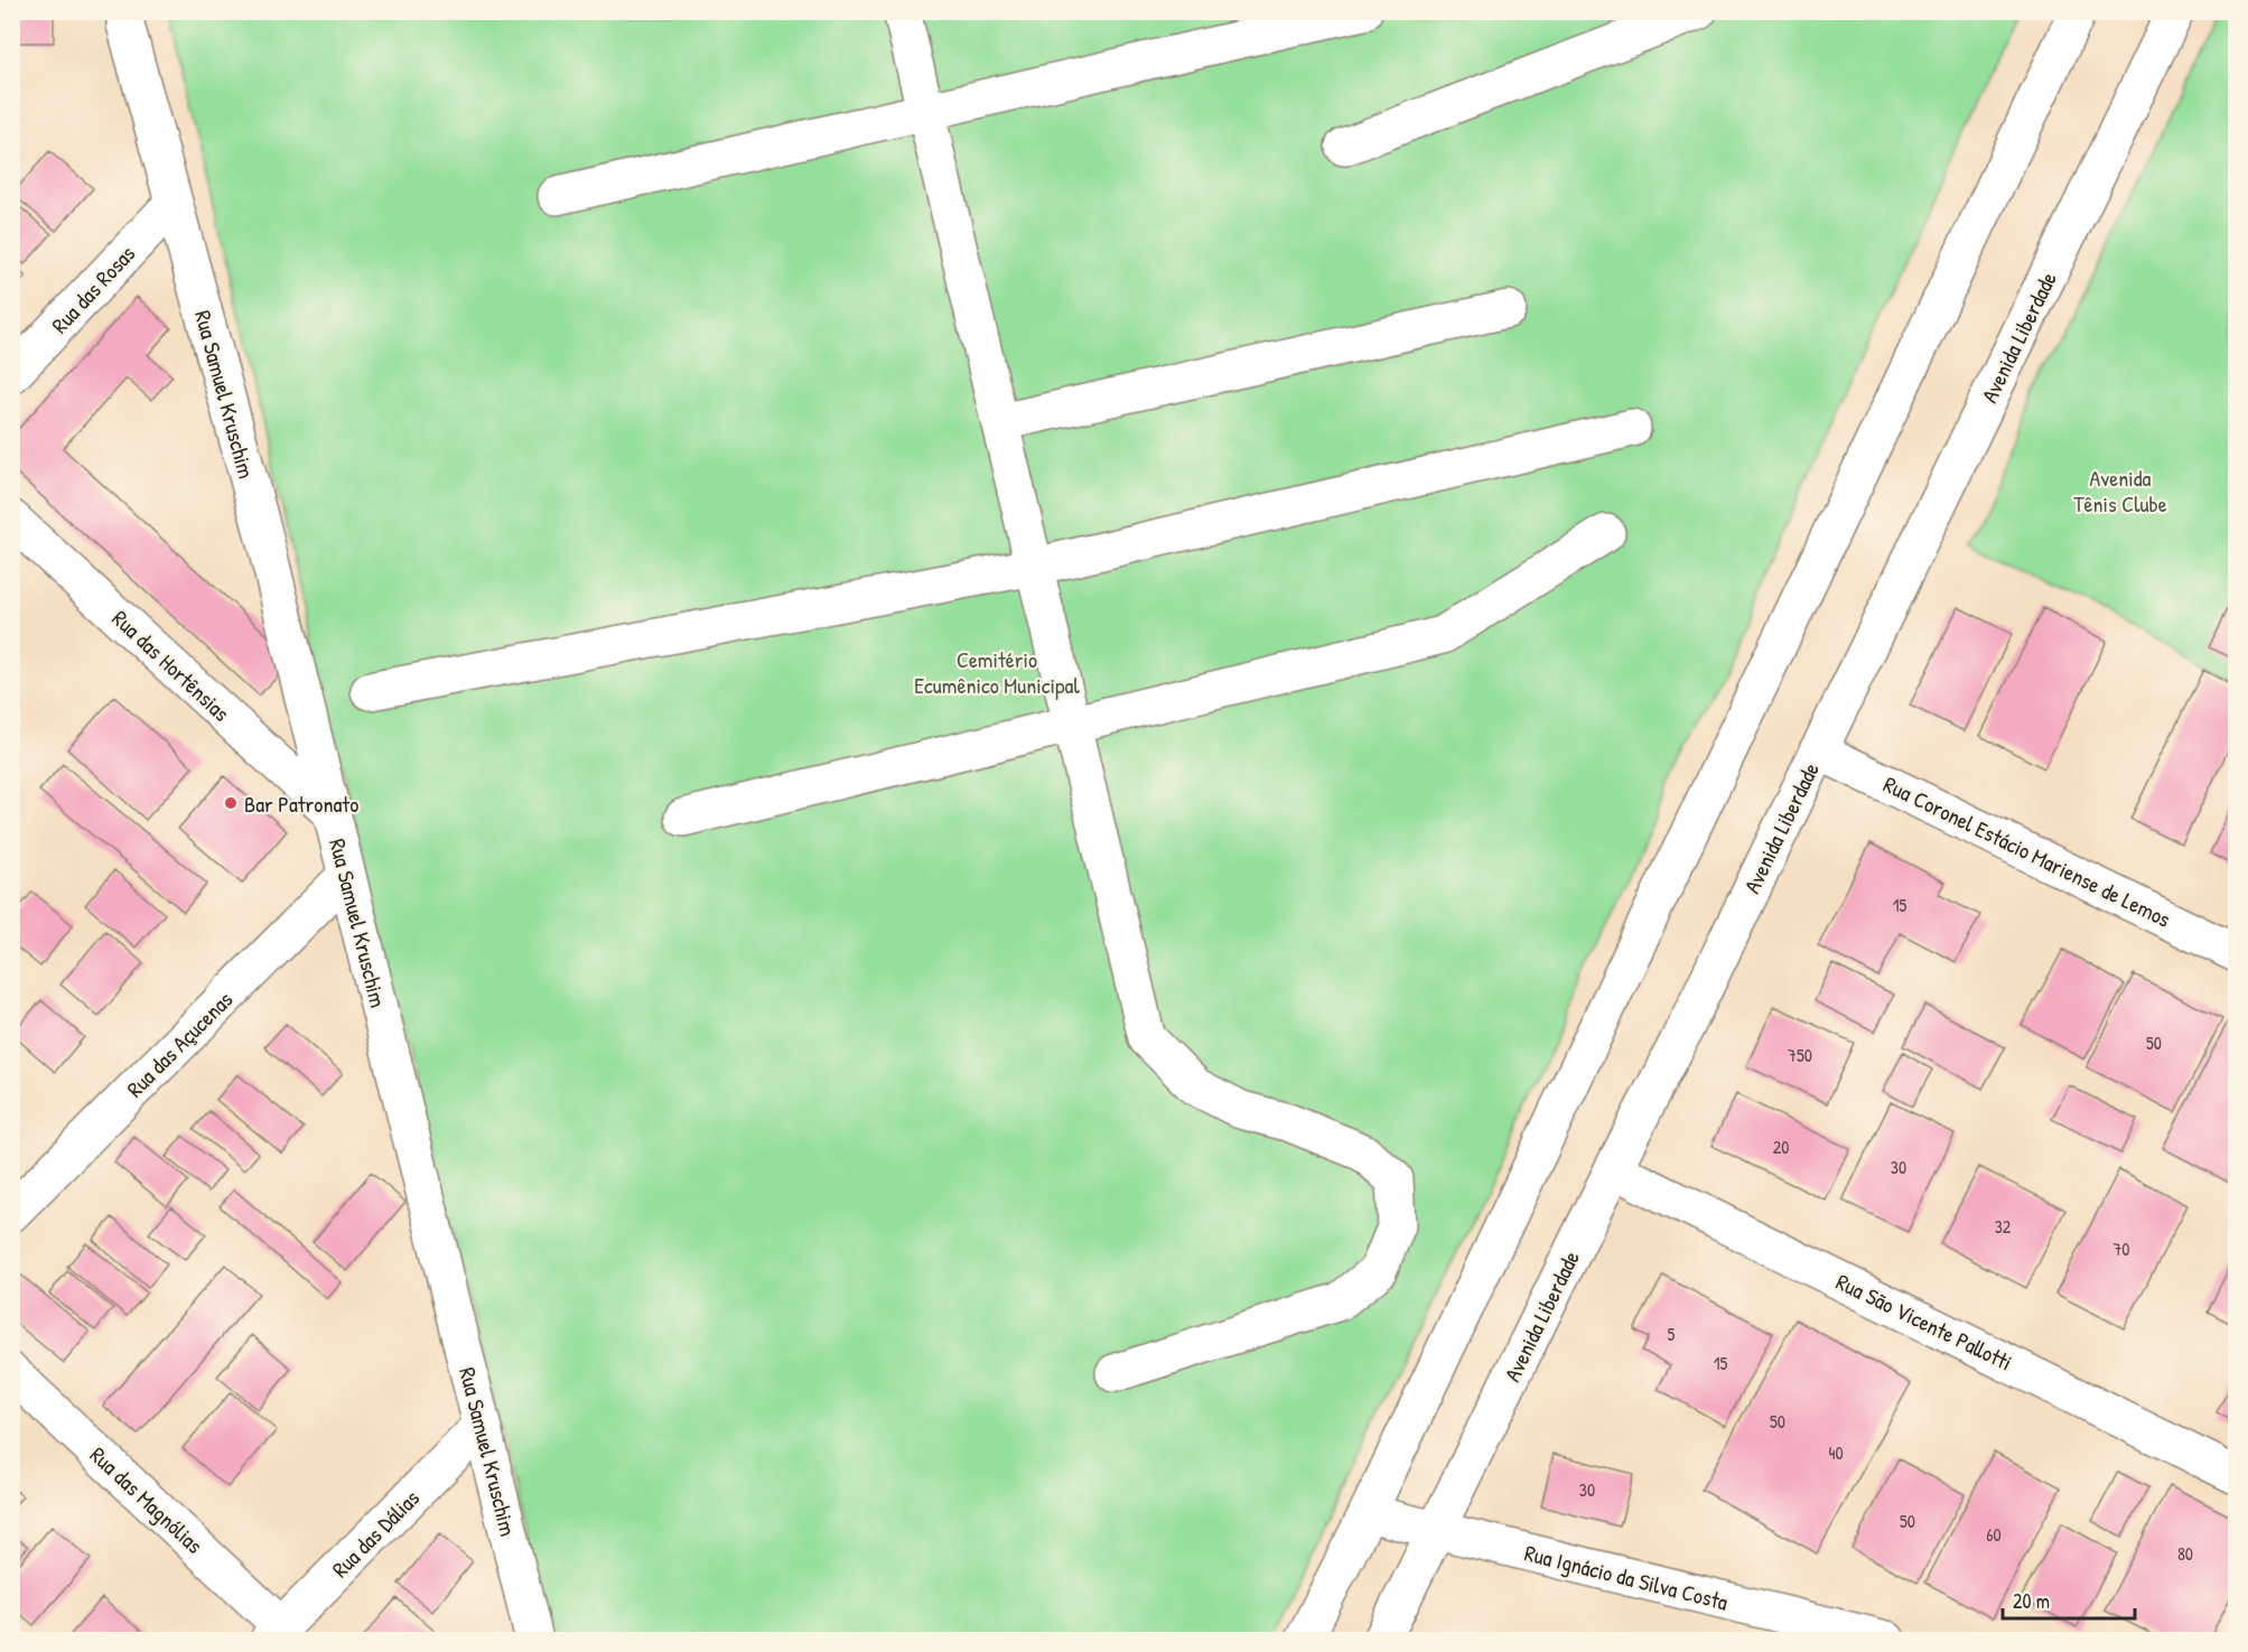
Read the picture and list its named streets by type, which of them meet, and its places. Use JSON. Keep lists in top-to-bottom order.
{
  "streets": {
    "street": [
      "Rua das Rosas",
      "Avenida Liberdade",
      "Rua Samuel Kruschim",
      "Rua das Hortênsias",
      "Rua Coronel Estácio Mariense de Lemos",
      "Rua das Açucenas",
      "Rua São Vicente Pallotti",
      "Rua das Magnólias",
      "Rua das Dálias",
      "Rua Ignácio da Silva Costa"
    ]
  },
  "crossings": [
    ["Rua das Rosas", "Rua Samuel Kruschim"],
    ["Avenida Liberdade", "Rua Coronel Estácio Mariense de Lemos"],
    ["Avenida Liberdade", "Rua São Vicente Pallotti"],
    ["Avenida Liberdade", "Rua Ignácio da Silva Costa"],
    ["Rua Samuel Kruschim", "Rua das Hortênsias"],
    ["Rua Samuel Kruschim", "Rua das Açucenas"],
    ["Rua Samuel Kruschim", "Rua das Dálias"],
    ["Rua das Magnólias", "Rua das Dálias"]
  ],
  "parks": ["Avenida Tênis Clube", "Cemitério Ecumênico Municipal"],
  "places": ["Bar Patronato"],
  "house_numbers": [
    "15",
    "50",
    "750",
    "20",
    "30",
    "32",
    "70",
    "5",
    "15",
    "50",
    "40",
    "30",
    "50",
    "60",
    "80"
  ],
  "scale_bar": "20 m"
}
